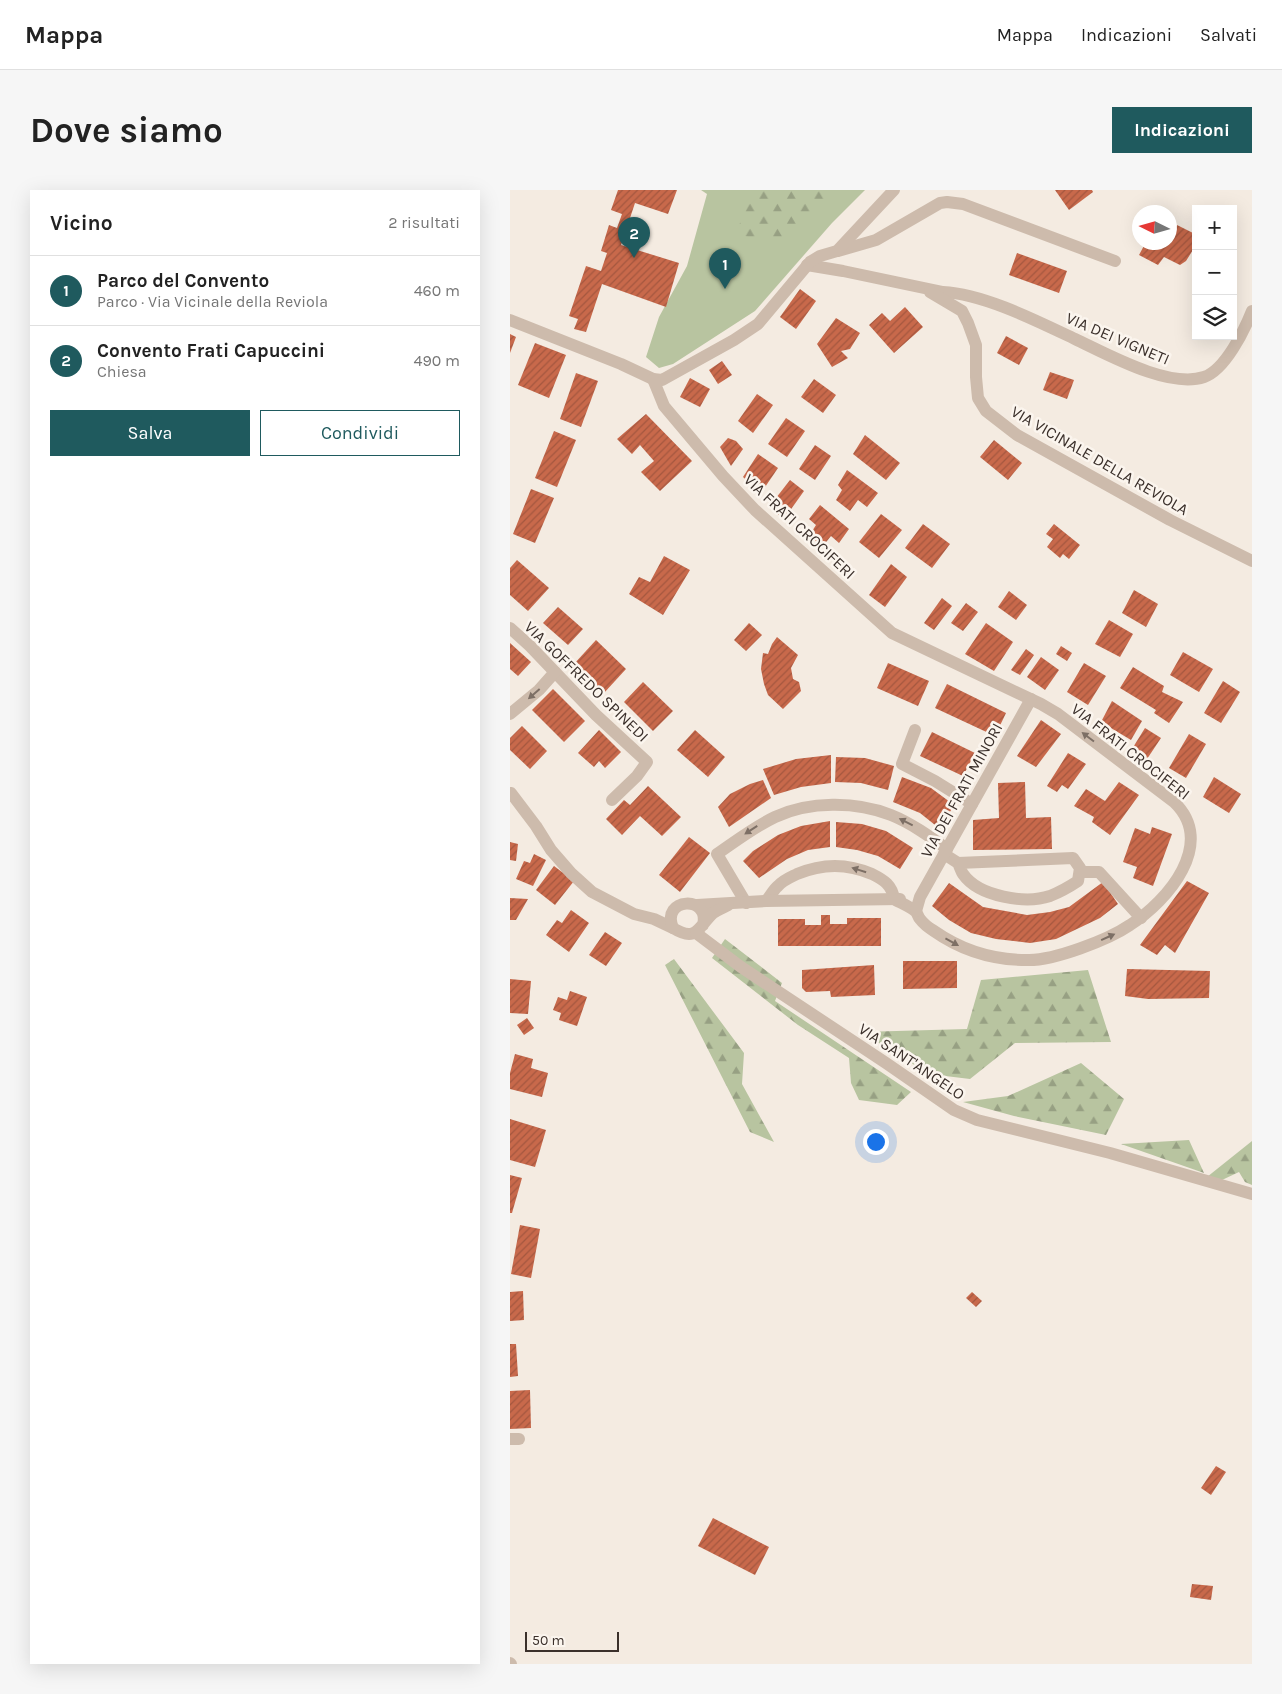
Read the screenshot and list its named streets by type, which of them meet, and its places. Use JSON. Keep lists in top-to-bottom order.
{
  "streets": {
    "street": [
      "VIA DEI VIGNETI",
      "VIA VICINALE DELLA REVIOLA",
      "VIA FRATI CROCIFERI",
      "VIA GOFFREDO SPINEDI",
      "VIA DEI FRATI MINORI",
      "VIA SANT'ANGELO"
    ]
  },
  "crossings": [
    ["VIA DEI VIGNETI", "VIA VICINALE DELLA REVIOLA"],
    ["VIA FRATI CROCIFERI", "VIA DEI FRATI MINORI"],
    ["VIA FRATI CROCIFERI", "VIA SANT'ANGELO"]
  ],
  "scale_bar": "50 m",
  "north": "left",
  "page": {
    "header": "Mappa",
    "nav": ["Mappa", "Indicazioni", "Salvati"],
    "buttons": [
      "Indicazioni",
      ["Salva", "Condividi"]
    ],
    "title": "Dove siamo",
    "heading": ["Vicino", "2 risultati"],
    "map_buttons": ["+", "−"],
    "pins": ["2", "1"],
    "list": [
      {
        "mark": "1",
        "name": "Parco del Convento",
        "note": "Parco · Via Vicinale della Reviola",
        "value": "460 m"
      },
      {
        "mark": "2",
        "name": "Convento Frati Capuccini",
        "note": "Chiesa",
        "value": "490 m"
      }
    ],
    "scale": "50 m"
  }
}
